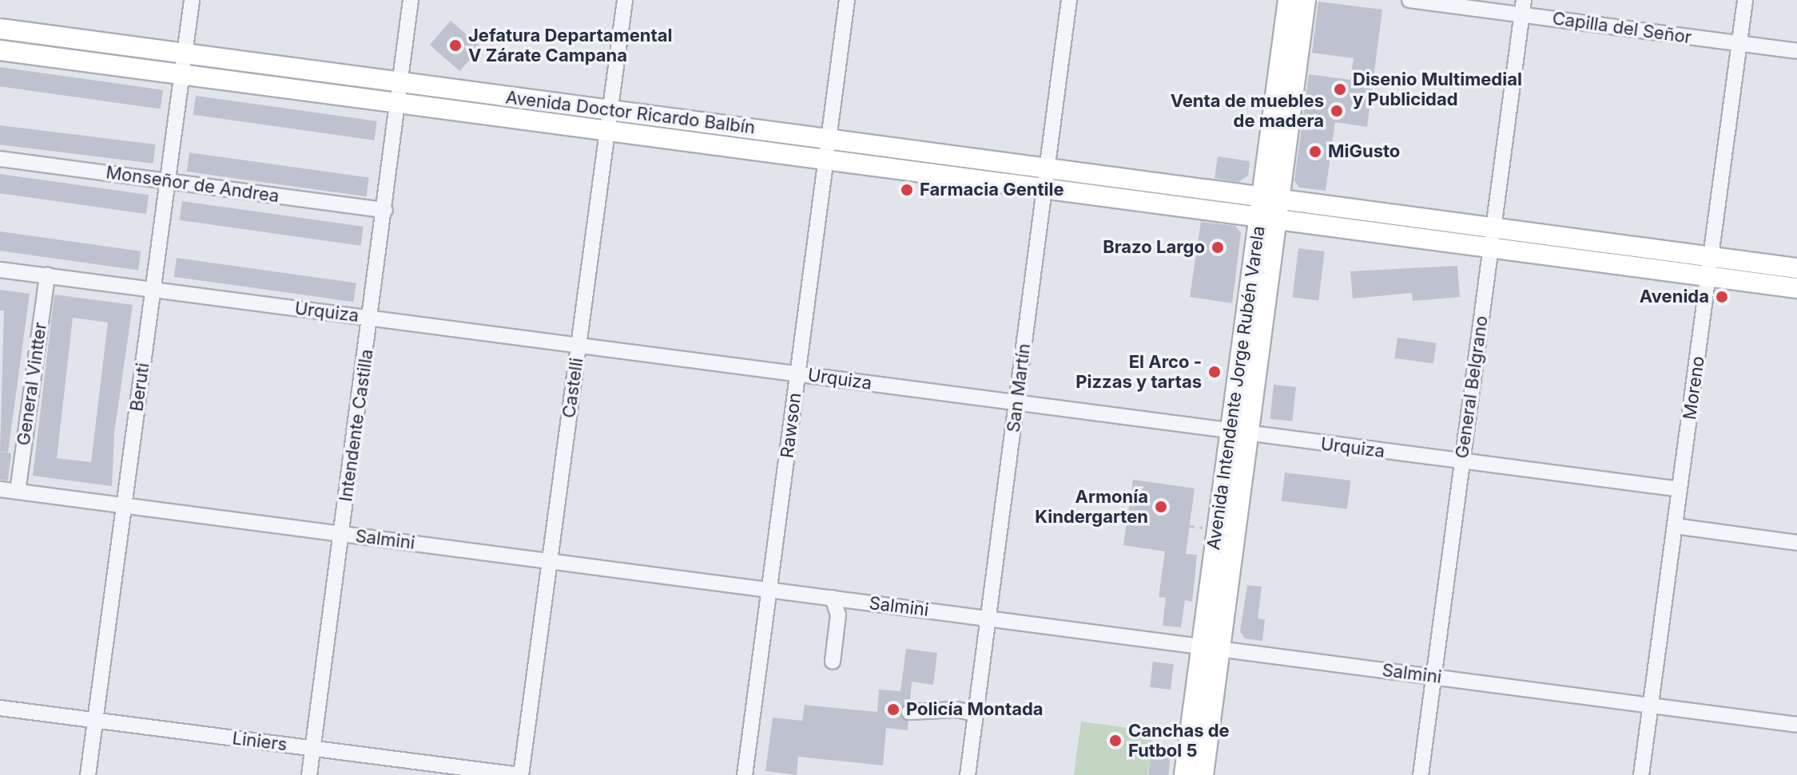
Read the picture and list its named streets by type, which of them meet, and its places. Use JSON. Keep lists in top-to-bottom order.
{
  "streets": {
    "main road": ["Avenida Doctor Ricardo Balbín", "Avenida Intendente Jorge Rubén Varela"],
    "street": [
      "Capilla del Señor",
      "Monseñor de Andrea",
      "Urquiza",
      "General Vintter",
      "Beruti",
      "General Belgrano",
      "Castelli",
      "San Martín",
      "Moreno",
      "Intendente Castilla",
      "Rawson",
      "Salmini",
      "Liniers"
    ]
  },
  "crossings": [
    ["Capilla del Señor", "General Belgrano"],
    ["Capilla del Señor", "Moreno"],
    ["Avenida Doctor Ricardo Balbín", "Beruti"],
    ["Avenida Doctor Ricardo Balbín", "General Belgrano"],
    ["Avenida Doctor Ricardo Balbín", "Castelli"],
    ["Avenida Doctor Ricardo Balbín", "San Martín"],
    ["Avenida Doctor Ricardo Balbín", "Avenida Intendente Jorge Rubén Varela"],
    ["Avenida Doctor Ricardo Balbín", "Moreno"],
    ["Avenida Doctor Ricardo Balbín", "Intendente Castilla"],
    ["Avenida Doctor Ricardo Balbín", "Rawson"],
    ["Monseñor de Andrea", "Beruti"],
    ["Monseñor de Andrea", "Intendente Castilla"],
    ["Urquiza", "General Vintter"],
    ["Urquiza", "Beruti"],
    ["Urquiza", "General Belgrano"],
    ["Urquiza", "Castelli"],
    ["Urquiza", "San Martín"],
    ["Urquiza", "Avenida Intendente Jorge Rubén Varela"],
    ["Urquiza", "Moreno"],
    ["Urquiza", "Intendente Castilla"],
    ["Urquiza", "Rawson"],
    ["General Vintter", "Salmini"],
    ["Beruti", "Salmini"],
    ["Beruti", "Liniers"],
    ["General Belgrano", "Salmini"],
    ["Castelli", "Salmini"],
    ["Castelli", "Liniers"],
    ["San Martín", "Salmini"],
    ["Avenida Intendente Jorge Rubén Varela", "Salmini"],
    ["Moreno", "Salmini"],
    ["Intendente Castilla", "Salmini"],
    ["Intendente Castilla", "Liniers"],
    ["Rawson", "Salmini"]
  ],
  "places": [
    "Jefatura Departamental V Zárate Campana",
    "Disenio Multimedial y Publicidad",
    "Venta de muebles de madera",
    "MiGusto",
    "Farmacia Gentile",
    "Brazo Largo",
    "Avenida",
    "El Arco - Pizzas y tartas",
    "Armonía Kindergarten",
    "Policía Montada",
    "Canchas de Futbol 5"
  ]
}
